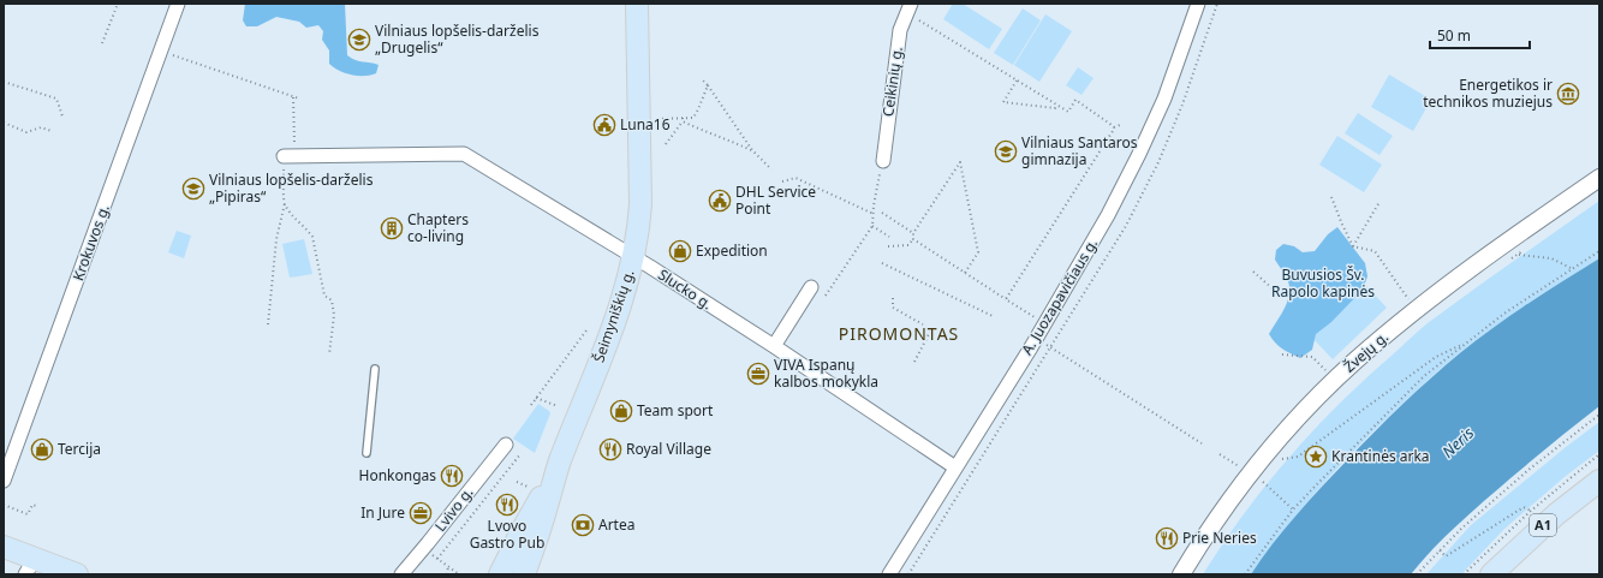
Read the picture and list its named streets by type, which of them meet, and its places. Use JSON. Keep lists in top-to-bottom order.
{
  "streets": {
    "main road": ["Šeimyniškių g.", "A1"],
    "street": [
      "Ceikinių g.",
      "Krokuvos g.",
      "Slucko g.",
      "A. Juozapavičiaus g.",
      "Žvejų g.",
      "Lvivo g."
    ]
  },
  "crossings": [
    ["Slucko g.", "A. Juozapavičiaus g."],
    ["Slucko g.", "Šeimyniškių g."]
  ],
  "districts": ["PIROMONTAS"],
  "water": ["Neris"],
  "parks": ["Buvusios Šv. Rapolo kapinės"],
  "places": {
    "school or university": ["Vilniaus lopšelis-darželis „Drugelis“", "Vilniaus Santaros gimnazija", "Vilniaus lopšelis-darželis „Pipiras“"],
    "museum": ["Energetikos ir technikos muziejus"],
    "public building": ["Luna16", "DHL Service Point"],
    "building": ["Chapters co-living"],
    "shop": ["Expedition", "Team sport", "Tercija"],
    "office": ["VIVA Ispanų kalbos mokykla", "In Jure"],
    "restaurant": [
      "Royal Village",
      "Honkongas",
      "Lvovo Gastro Pub",
      "Prie Neries"
    ],
    "place": ["Krantinės arka"],
    "bank": ["Artea"]
  },
  "scale_bar": "50 m"
}
